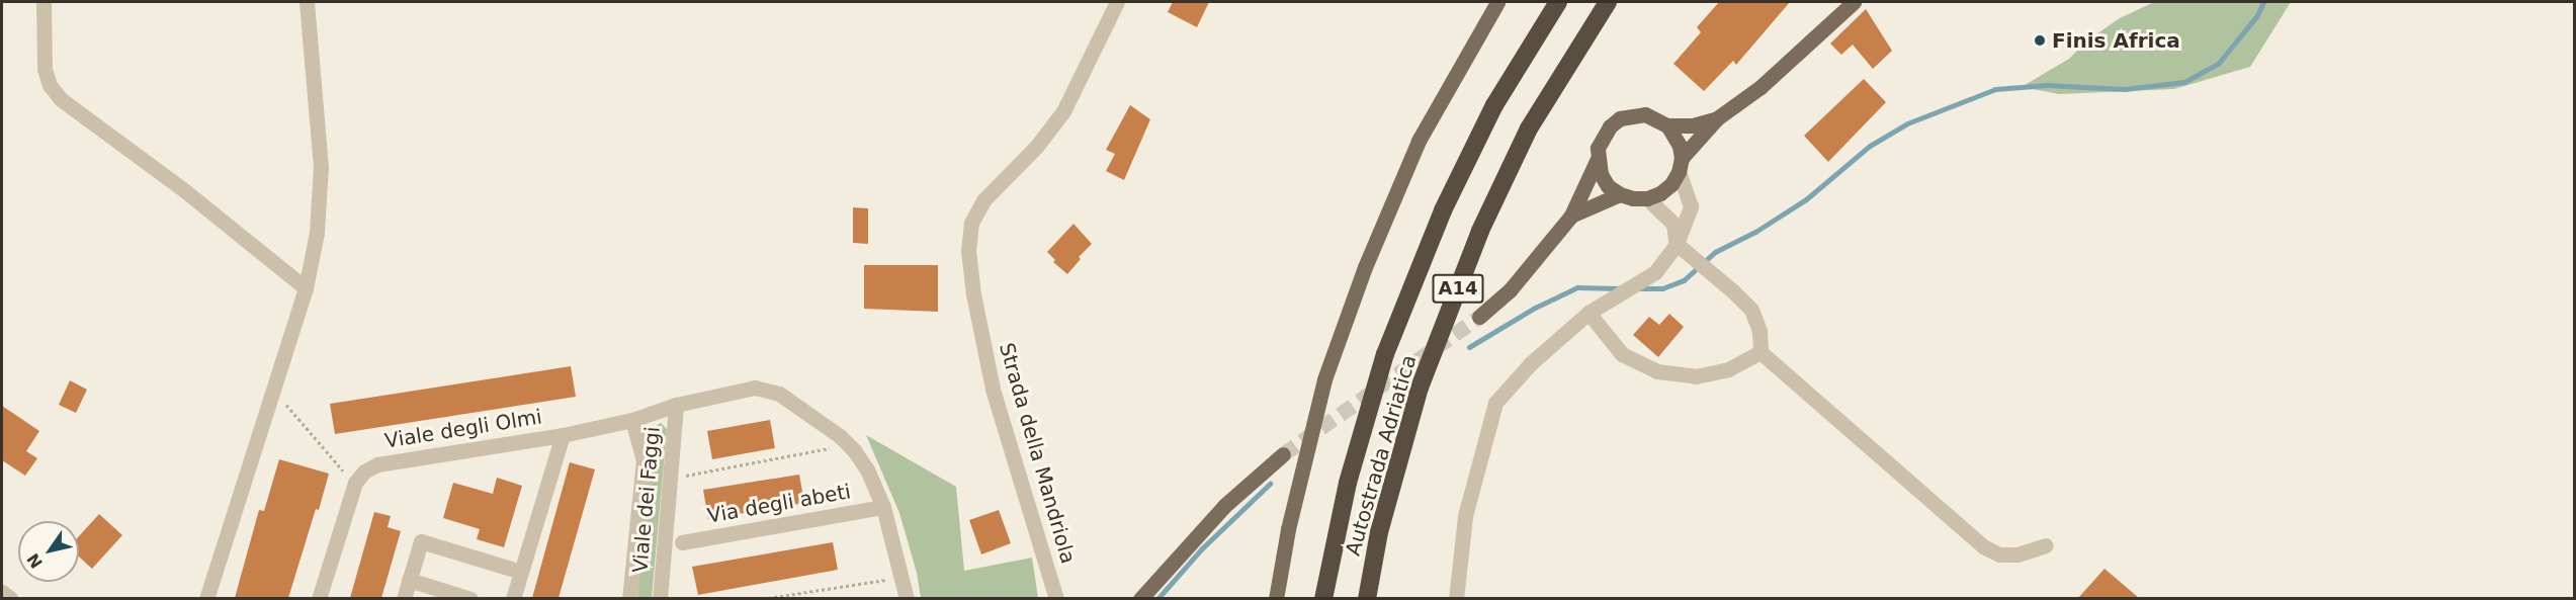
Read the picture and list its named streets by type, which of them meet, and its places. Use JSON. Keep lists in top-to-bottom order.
{
  "streets": {
    "highway": ["A14", "Autostrada Adriatica"],
    "street": [
      "Viale degli Olmi",
      "Strada della Mandriola",
      "Viale dei Faggi",
      "Via degli abeti"
    ]
  },
  "crossings": [
    ["Viale degli Olmi", "Viale dei Faggi"],
    ["Viale dei Faggi", "Via degli abeti"]
  ],
  "places": ["Finis Africa"],
  "north": "bottom left"
}
